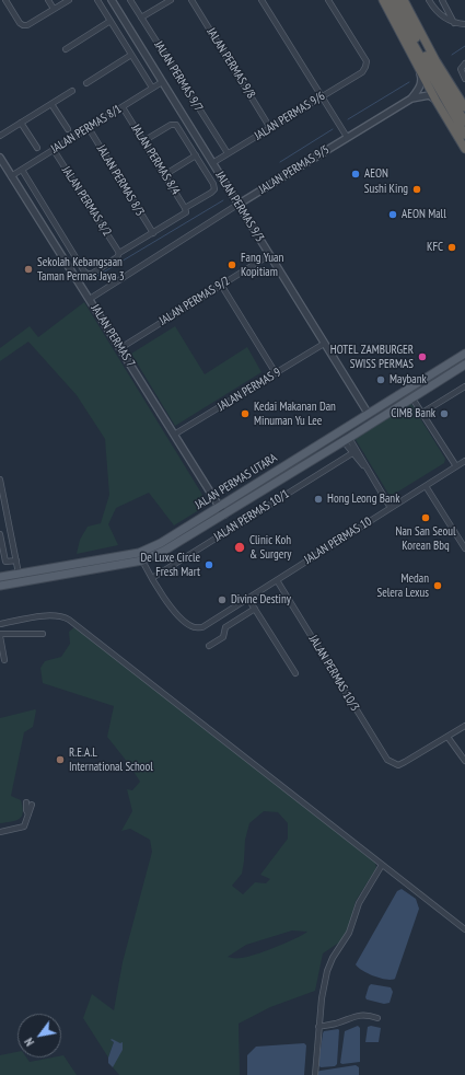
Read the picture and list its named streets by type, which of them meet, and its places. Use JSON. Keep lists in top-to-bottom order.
{
  "streets": {
    "main road": ["JALAN PERMAS UTARA"],
    "street": [
      "JALAN PERMAS 9/8",
      "JALAN PERMAS 9/7",
      "JALAN PERMAS 9/6",
      "JALAN PERMAS 8/1",
      "JALAN PERMAS 8/4",
      "JALAN PERMAS 9/5",
      "JALAN PERMAS 8/3",
      "JALAN PERMAS 8/2",
      "JALAN PERMAS 9/3",
      "JALAN PERMAS 9/2",
      "JALAN PERMAS 7",
      "JALAN PERMAS 9",
      "JALAN PERMAS 10/1",
      "JALAN PERMAS 10",
      "JALAN PERMAS 10/3"
    ]
  },
  "crossings": [
    ["JALAN PERMAS 9/8", "JALAN PERMAS 9/6"],
    ["JALAN PERMAS 9/7", "JALAN PERMAS 9/6"],
    ["JALAN PERMAS 9/6", "JALAN PERMAS 9/3"],
    ["JALAN PERMAS 8/1", "JALAN PERMAS 8/4"],
    ["JALAN PERMAS 8/1", "JALAN PERMAS 8/3"],
    ["JALAN PERMAS 8/1", "JALAN PERMAS 8/2"],
    ["JALAN PERMAS 8/1", "JALAN PERMAS 9/3"],
    ["JALAN PERMAS 8/1", "JALAN PERMAS 7"],
    ["JALAN PERMAS 9/5", "JALAN PERMAS 9/3"],
    ["JALAN PERMAS 9/5", "JALAN PERMAS 7"],
    ["JALAN PERMAS 9/3", "JALAN PERMAS 9/2"],
    ["JALAN PERMAS 9/3", "JALAN PERMAS 9"],
    ["JALAN PERMAS 9/3", "JALAN PERMAS UTARA"],
    ["JALAN PERMAS 9/2", "JALAN PERMAS 7"],
    ["JALAN PERMAS 7", "JALAN PERMAS 9"],
    ["JALAN PERMAS 7", "JALAN PERMAS UTARA"],
    ["JALAN PERMAS UTARA", "JALAN PERMAS 10"],
    ["JALAN PERMAS 10/1", "JALAN PERMAS 10"],
    ["JALAN PERMAS 10", "JALAN PERMAS 10/3"]
  ],
  "places": [
    "AEON",
    "Sushi King",
    "AEON Mall",
    "KFC",
    "Fang Yuan Kopitiam",
    "Sekolah Kebangsaan Taman Permas Jaya 3",
    "HOTEL ZAMBURGER SWISS PERMAS",
    "Maybank",
    "Kedai Makanan Dan Minuman Yu Lee",
    "CIMB Bank",
    "Hong Leong Bank",
    "Nan San Seoul Korean Bbq",
    "Clinic Koh & Surgery",
    "De Luxe Circle Fresh Mart",
    "Medan Selera Lexus",
    "Divine Destiny",
    "R.E.A.L International School"
  ],
  "north": "bottom left"
}
